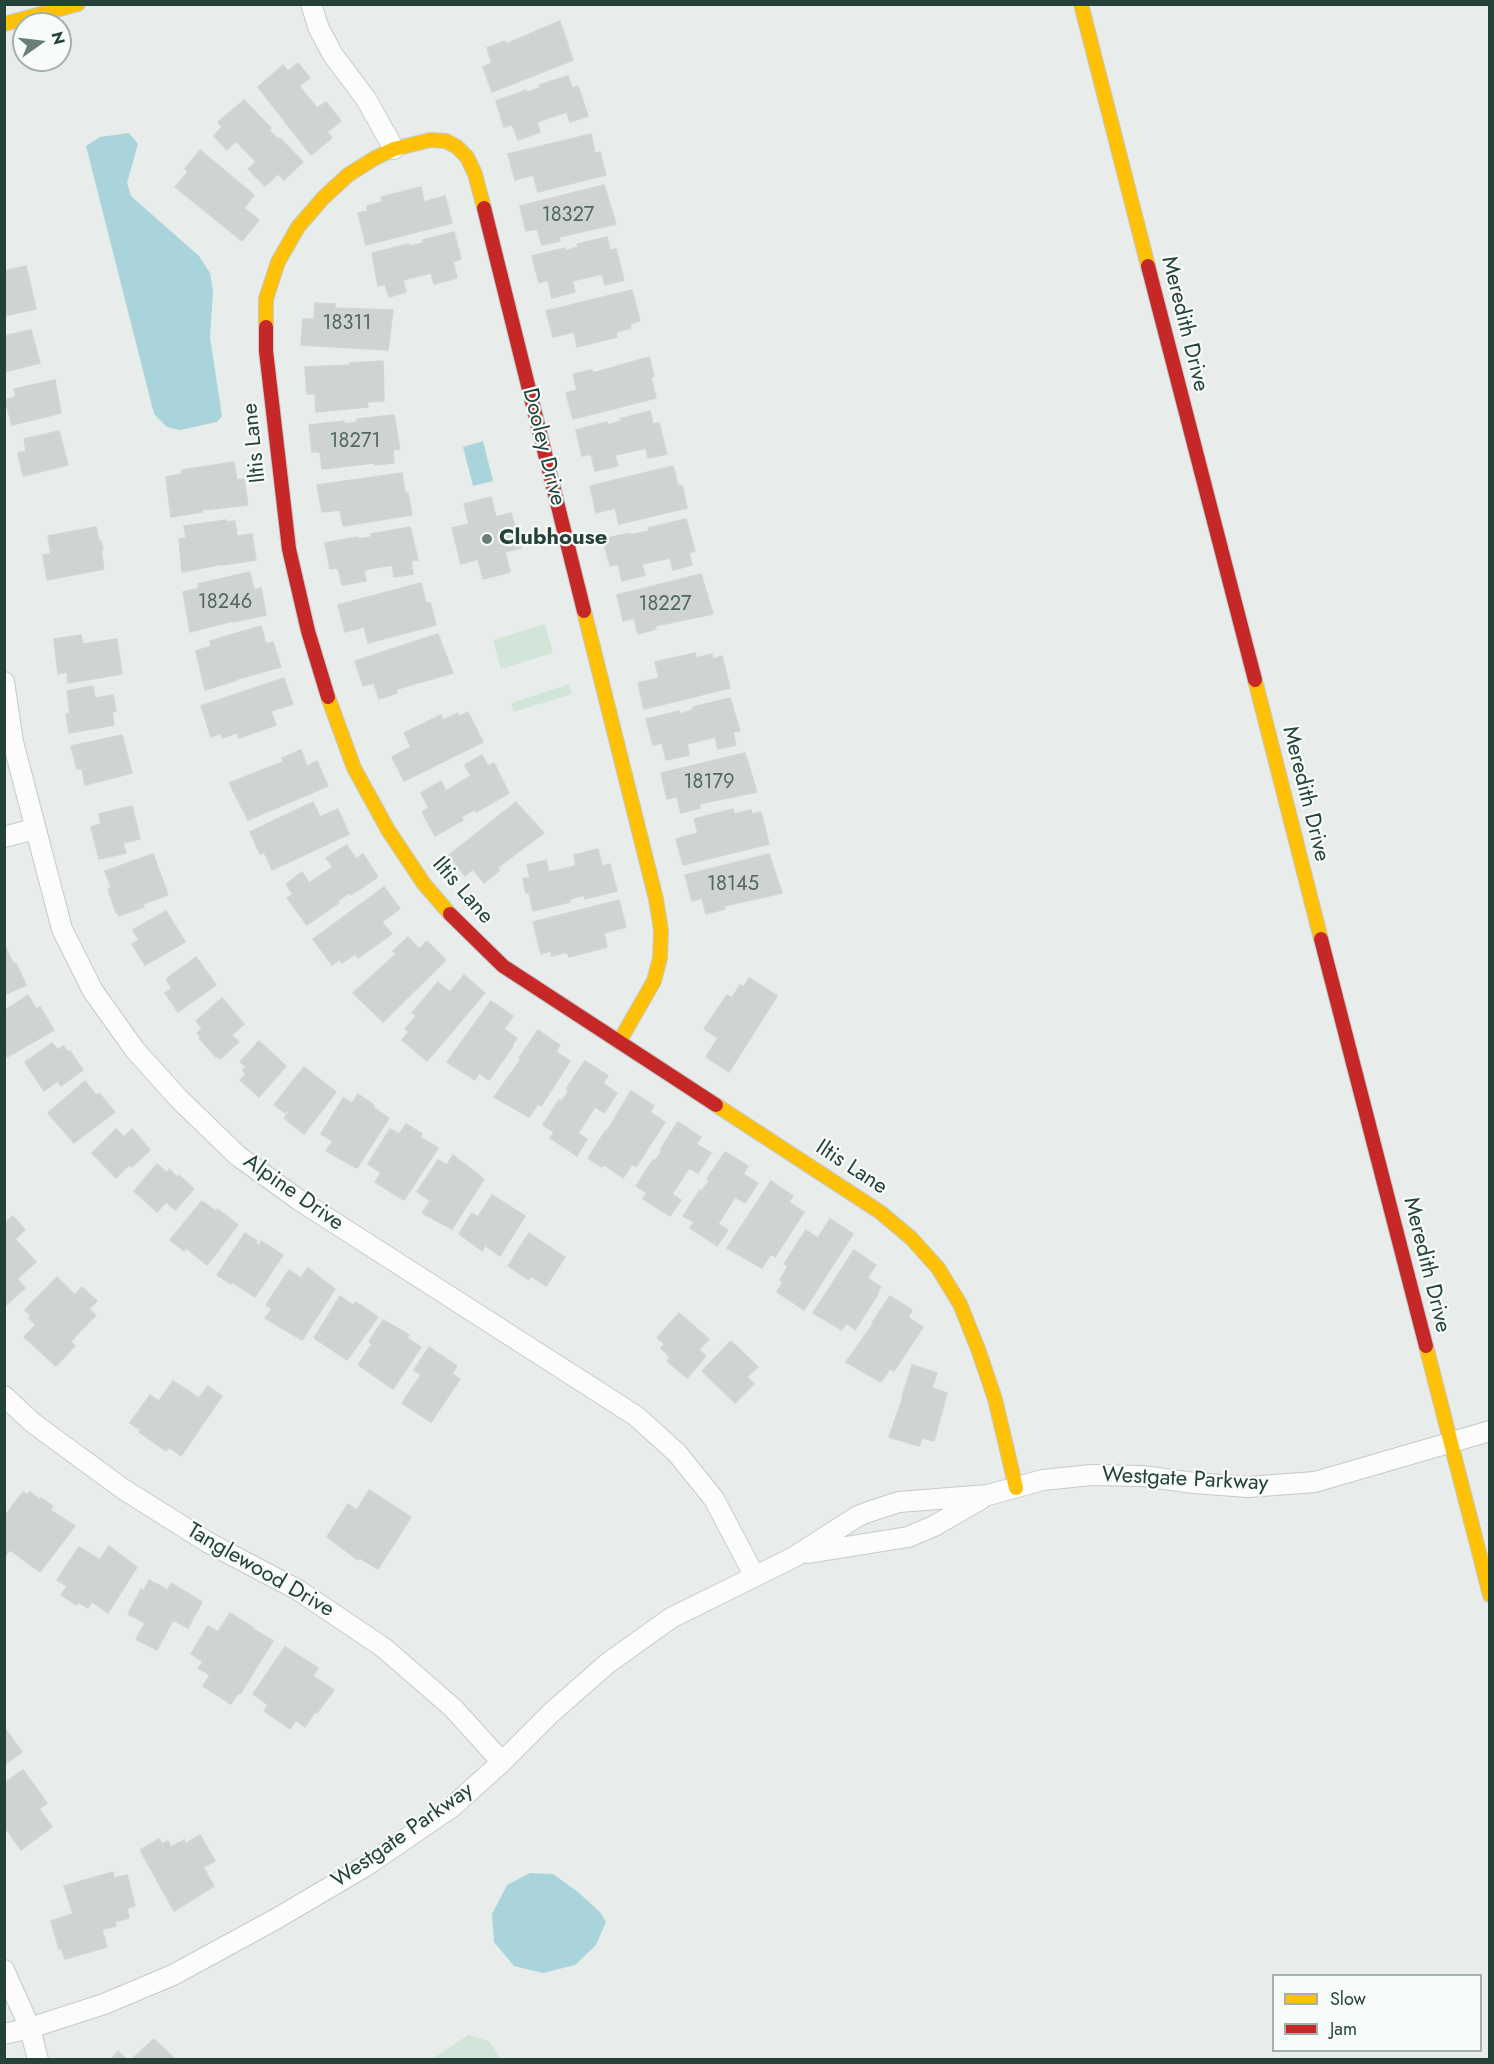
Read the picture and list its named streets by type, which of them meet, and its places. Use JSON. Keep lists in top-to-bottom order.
{
  "streets": {
    "street": [
      "Meredith Drive",
      "Iltis Lane",
      "Dooley Drive",
      "Alpine Drive",
      "Westgate Parkway",
      "Tanglewood Drive"
    ]
  },
  "crossings": [
    ["Meredith Drive", "Westgate Parkway"],
    ["Iltis Lane", "Dooley Drive"],
    ["Iltis Lane", "Westgate Parkway"],
    ["Alpine Drive", "Westgate Parkway"],
    ["Westgate Parkway", "Tanglewood Drive"]
  ],
  "places": ["Clubhouse"],
  "house_numbers": [
    "18327",
    "18311",
    "18271",
    "18246",
    "18227",
    "18179",
    "18145"
  ],
  "legend": ["Slow", "Jam"],
  "north": "right"
}
